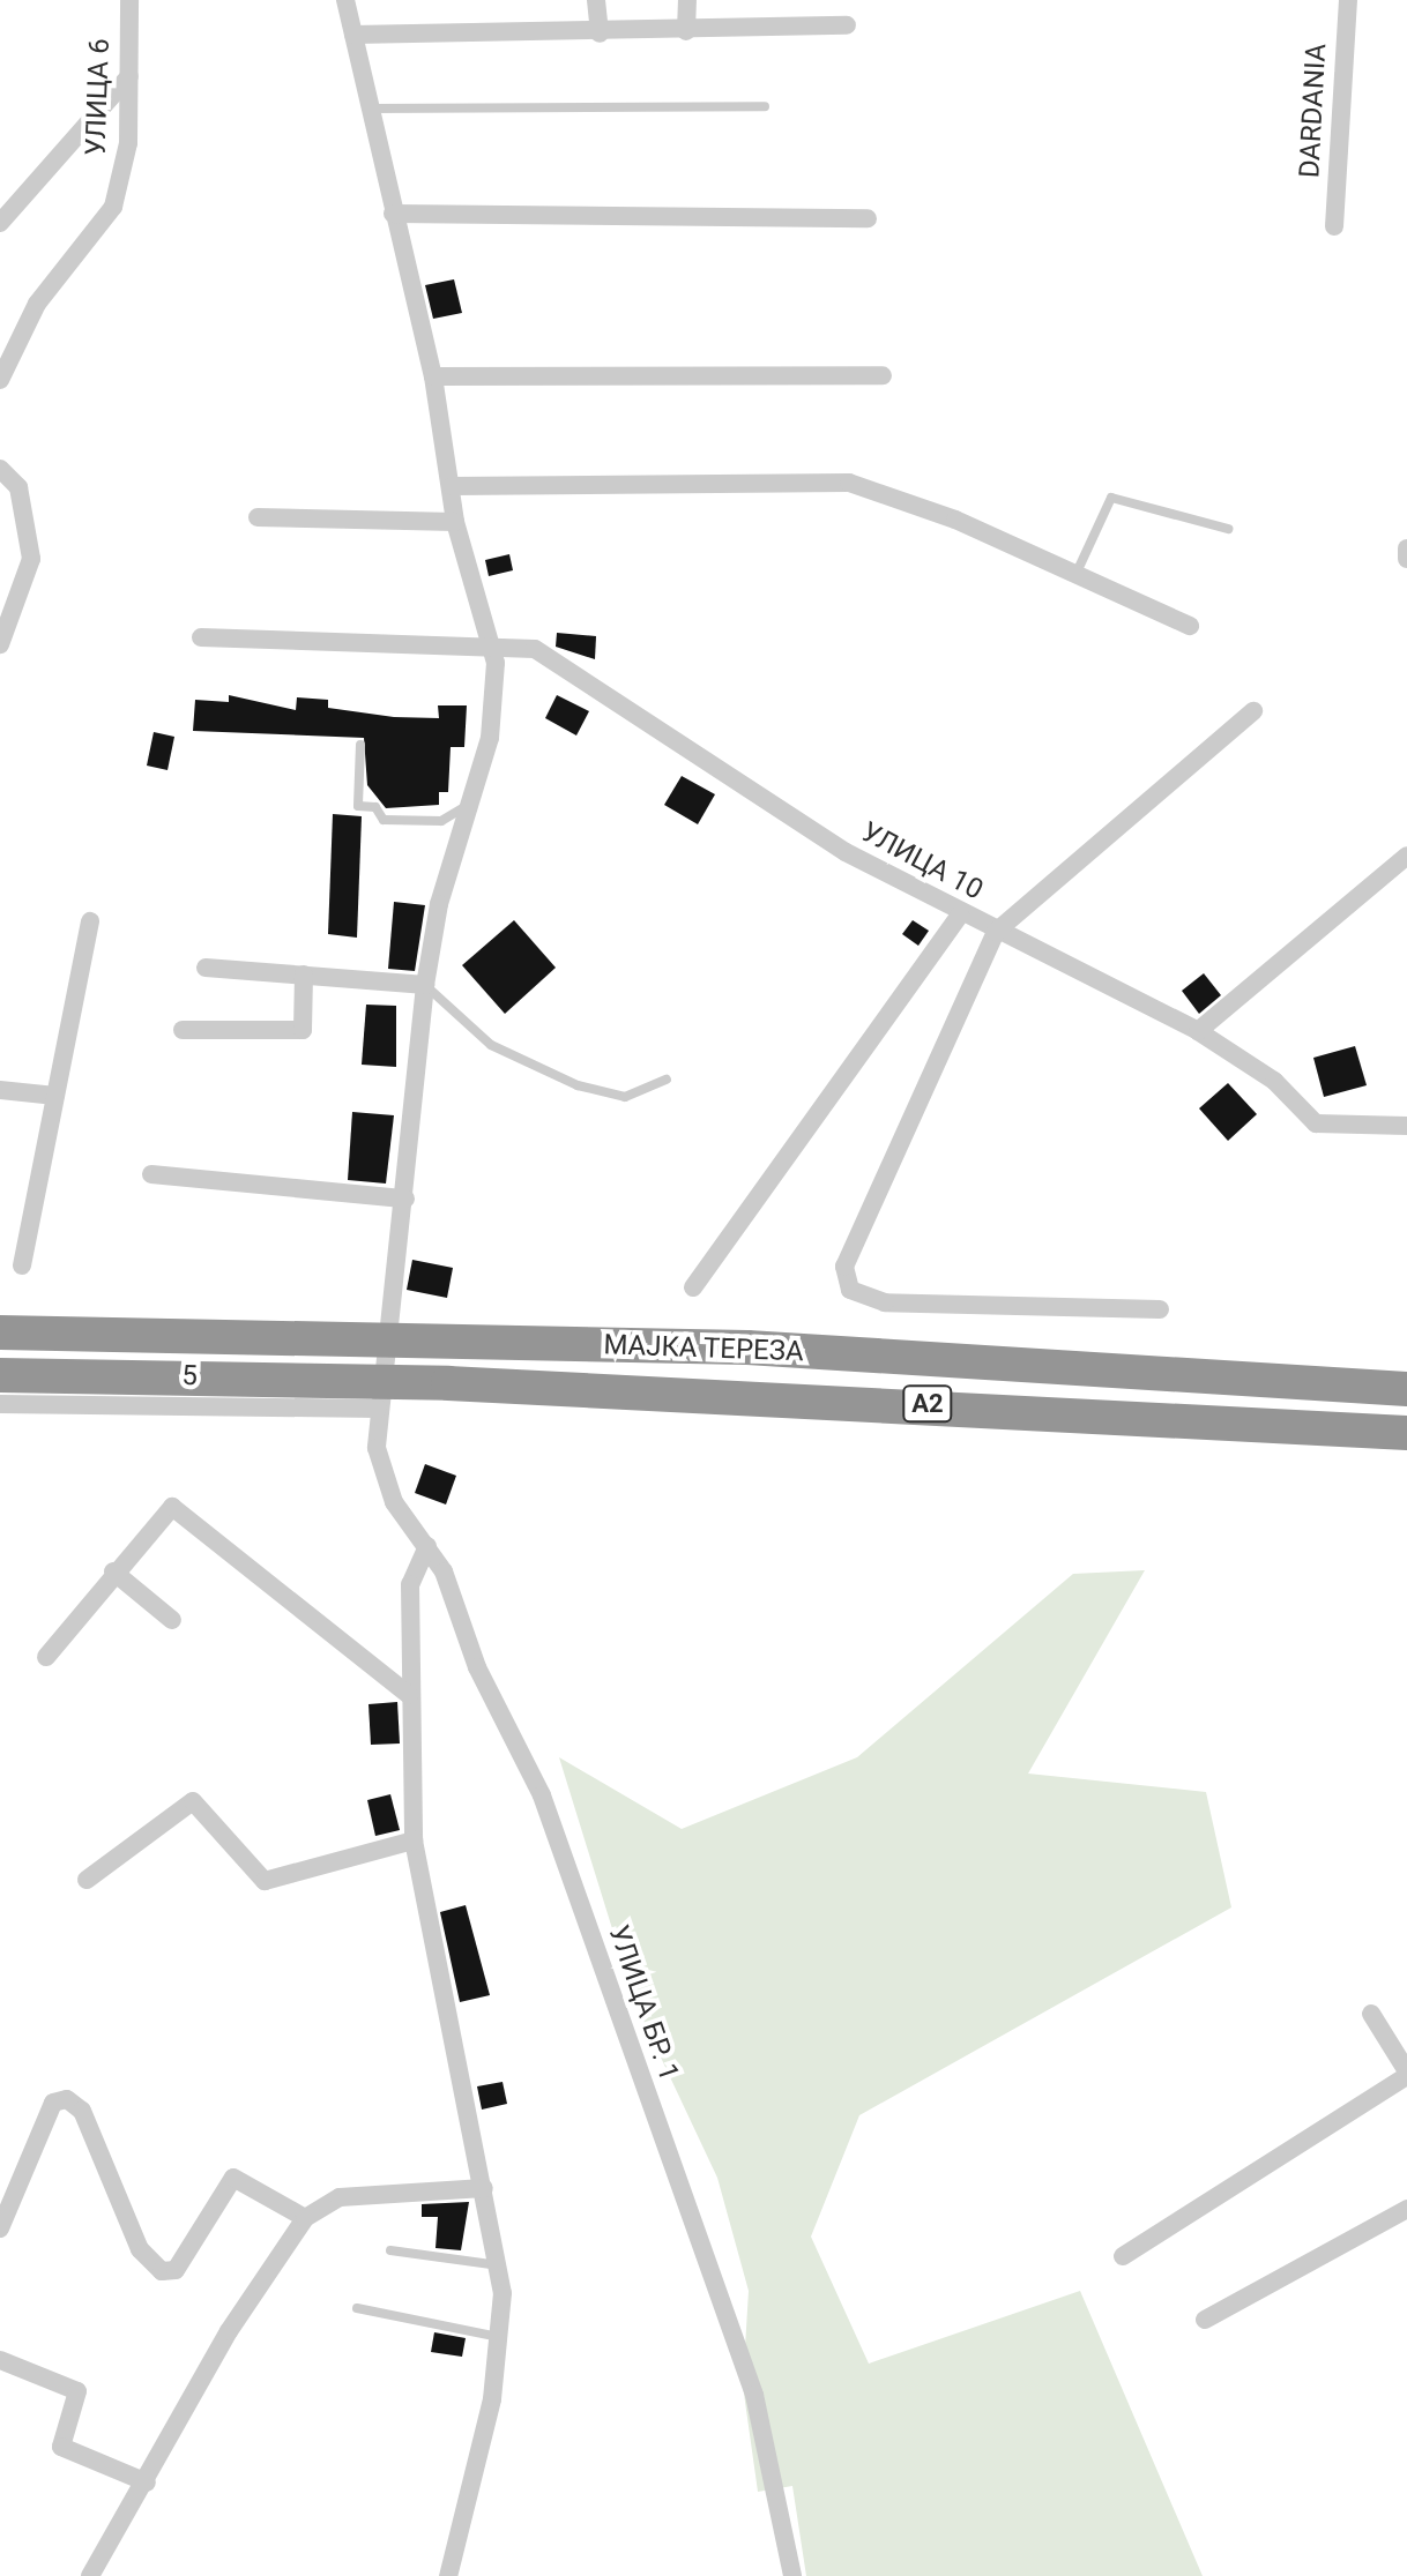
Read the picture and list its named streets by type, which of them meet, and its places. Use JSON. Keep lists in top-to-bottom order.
{
  "streets": {
    "highway": ["МАЈКА ТЕРЕЗА", "A2"],
    "street": [
      "УЛИЦА 6",
      "DARDANIA",
      "УЛИЦА 10",
      "5",
      "УЛИЦА БР. 1"
    ]
  },
  "crossings": [
    ["5", "УЛИЦА БР. 1"]
  ]
}
